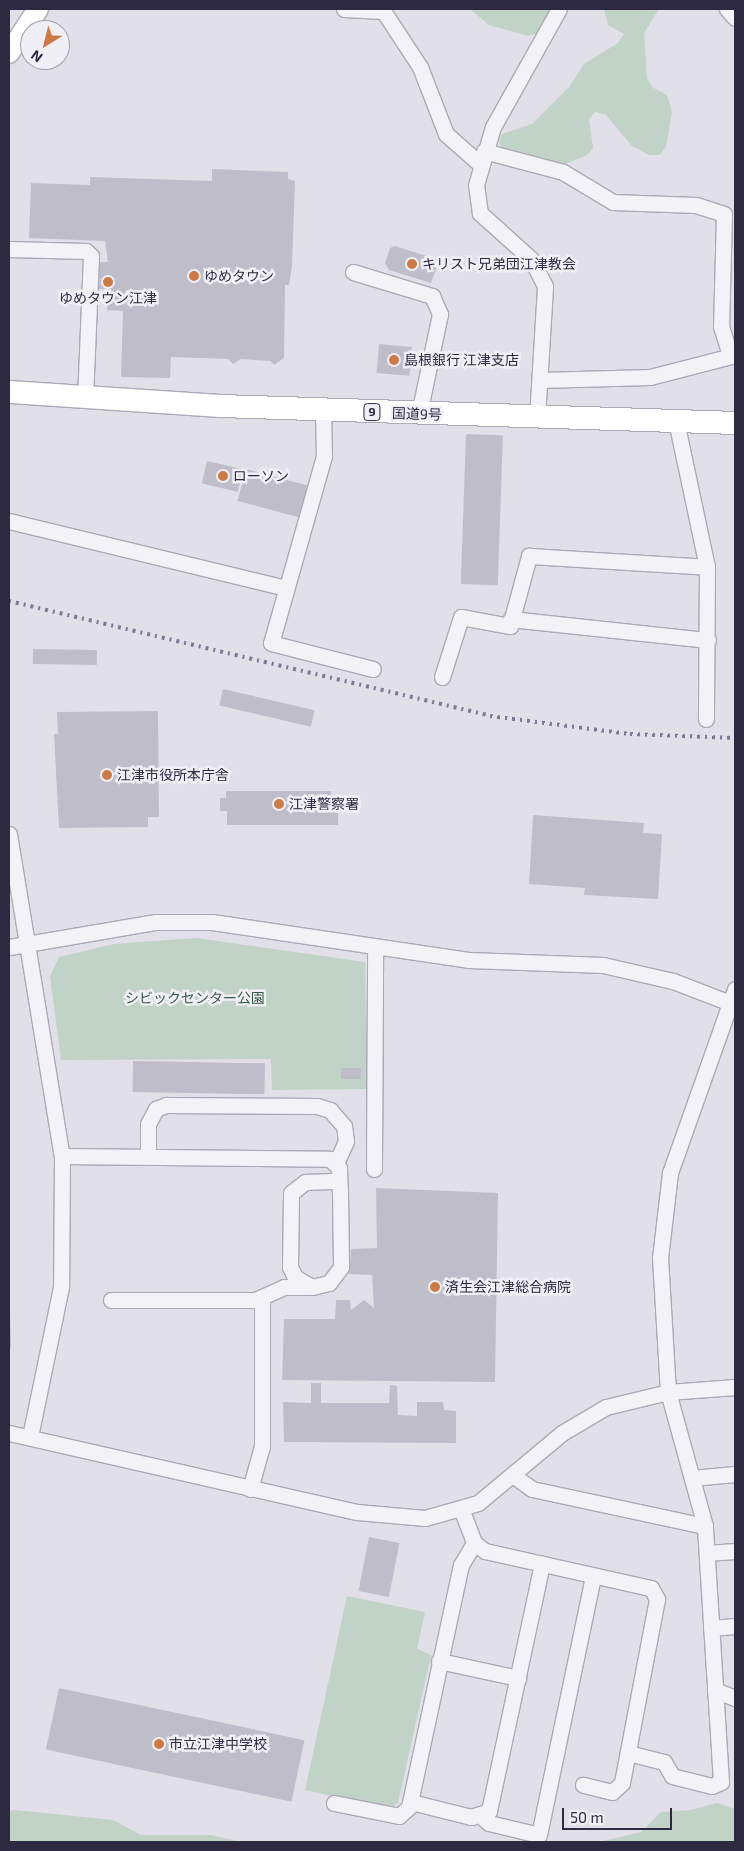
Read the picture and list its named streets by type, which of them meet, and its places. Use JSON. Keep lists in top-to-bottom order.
{
  "streets": {
    "highway": ["9", "国道9号"]
  },
  "parks": ["シビックセンター公園"],
  "places": [
    "キリスト兄弟団江津教会",
    "ゆめタウン",
    "ゆめタウン江津",
    "島根銀行 江津支店",
    "ローソン",
    "江津市役所本庁舎",
    "江津警察署",
    "済生会江津総合病院",
    "市立江津中学校"
  ],
  "scale_bar": "50 m",
  "north": "bottom left"
}
